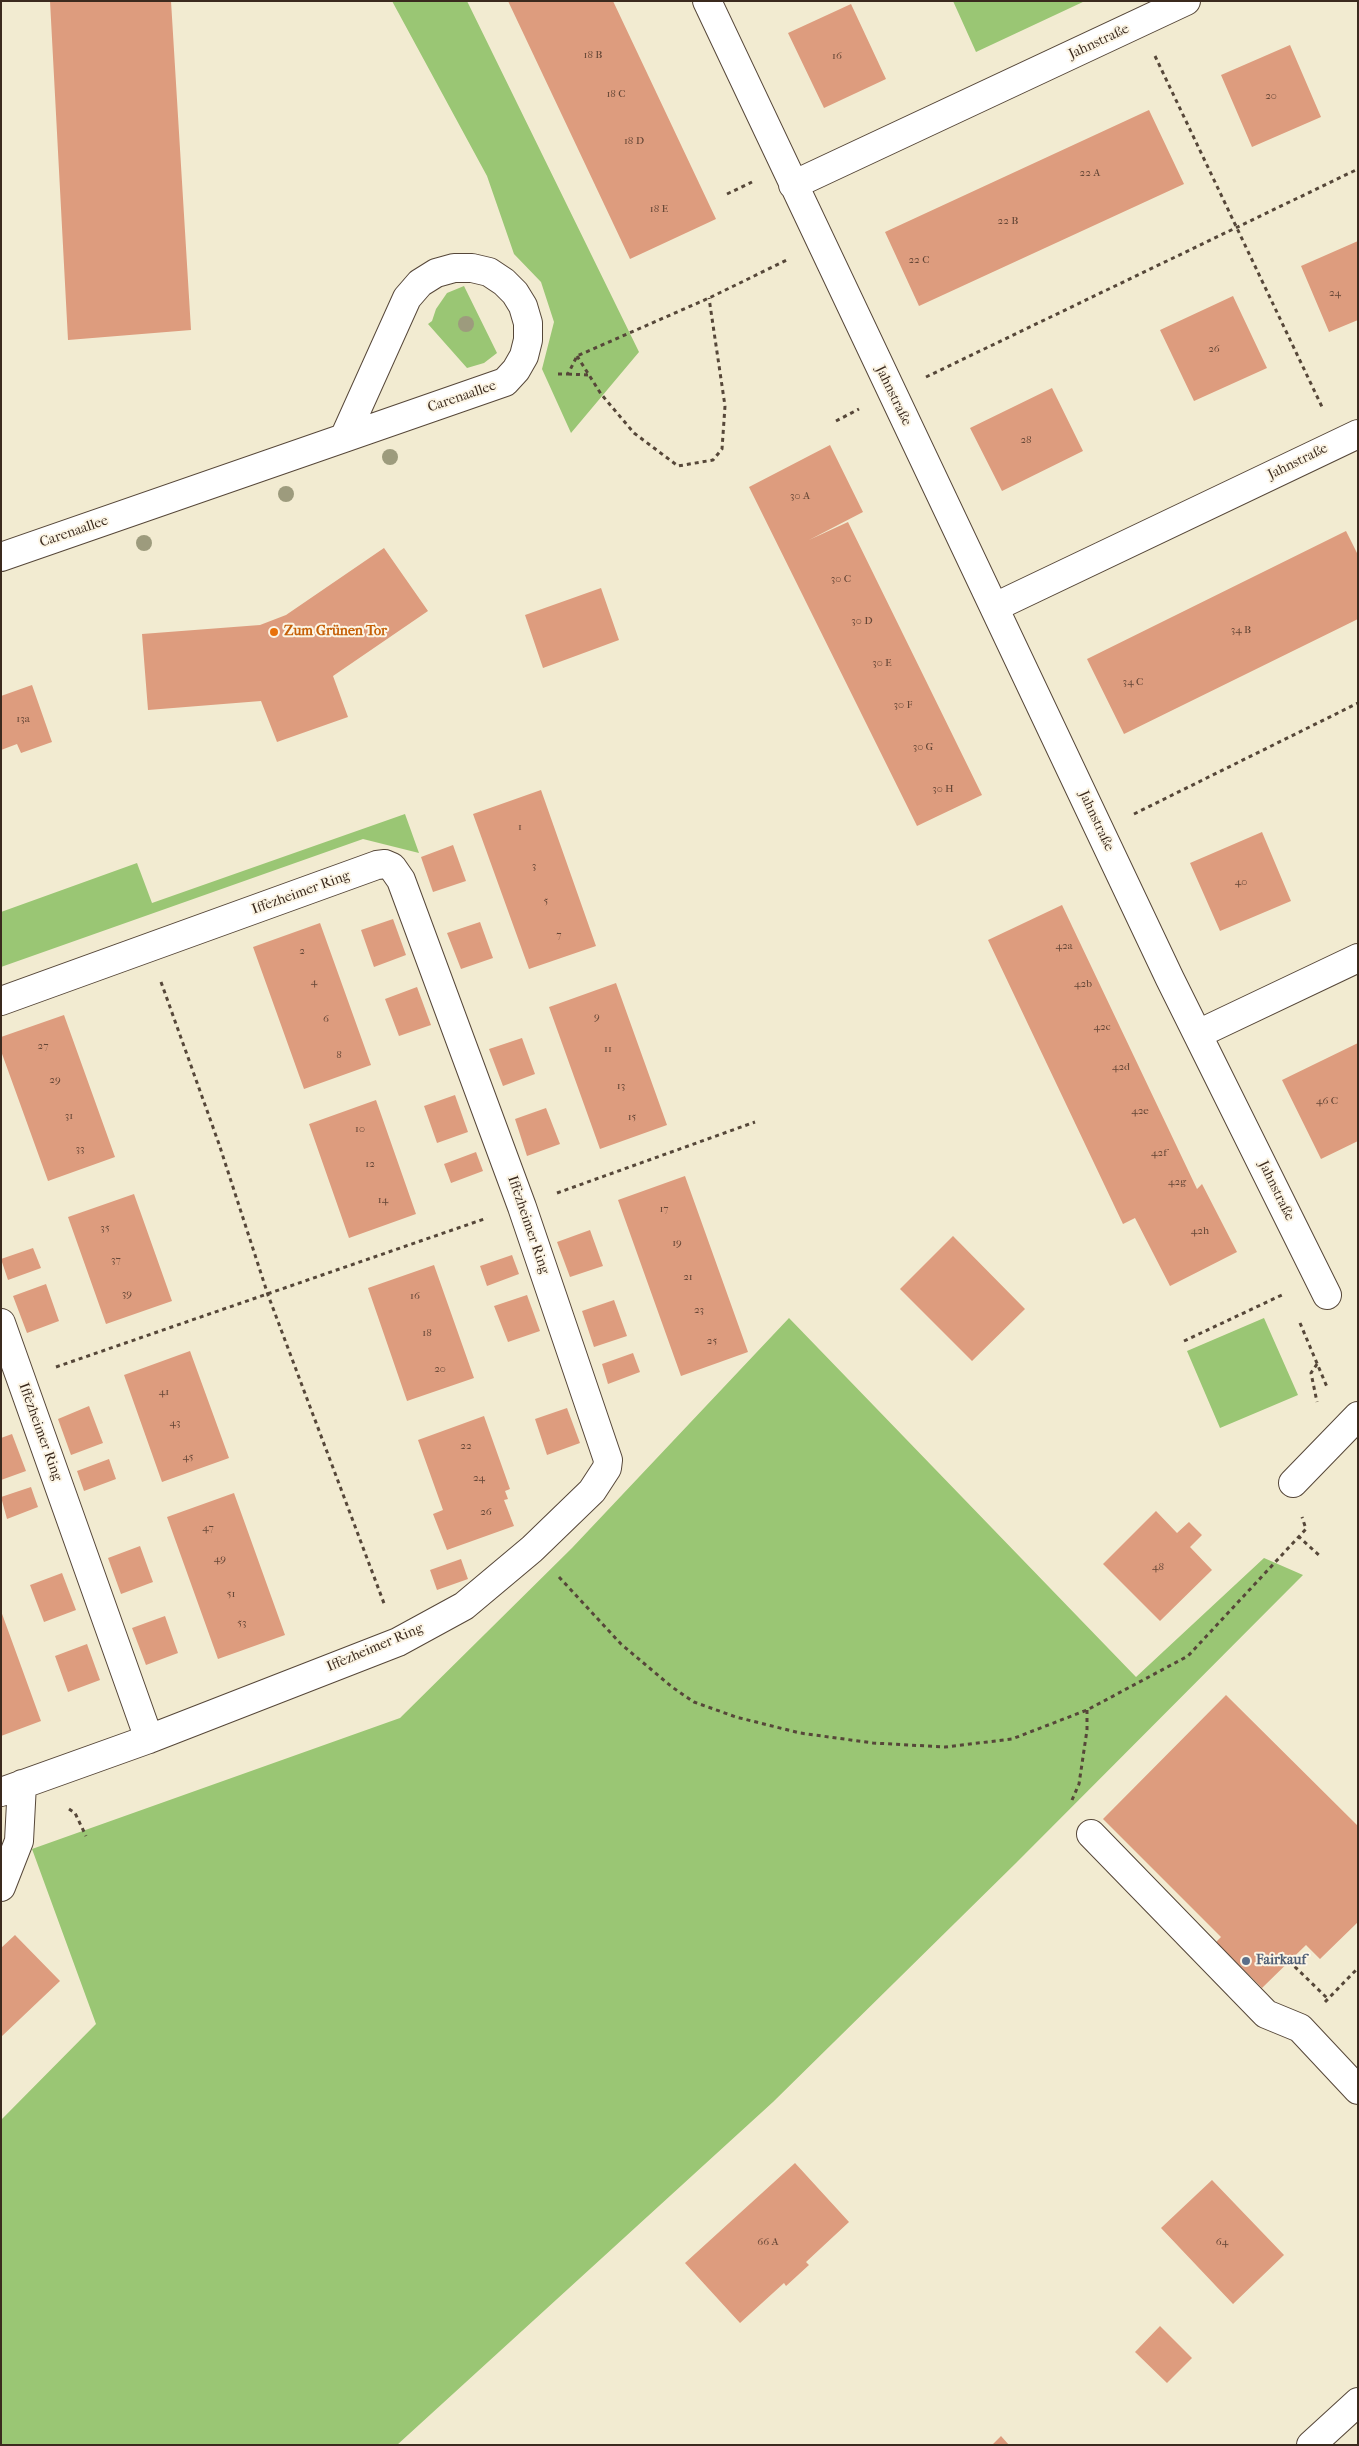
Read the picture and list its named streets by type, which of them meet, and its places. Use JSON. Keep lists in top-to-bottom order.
{
  "streets": {
    "street": ["Jahnstraße", "Carenaallee", "Iffezheimer Ring"]
  },
  "places": ["Zum Grünen Tor", "Fairkauf"],
  "house_numbers": [
    "18 B",
    "16",
    "18 C",
    "20",
    "18 D",
    "22 A",
    "18 E",
    "22 B",
    "22 C",
    "24",
    "26",
    "28",
    "30 A",
    "30 C",
    "30 D",
    "34 B",
    "30 E",
    "34 C",
    "30 F",
    "13a",
    "30 G",
    "30 H",
    "1",
    "3",
    "40",
    "5",
    "7",
    "42a",
    "2",
    "4",
    "42b",
    "9",
    "6",
    "42c",
    "27",
    "11",
    "8",
    "42d",
    "29",
    "13",
    "46 C",
    "42e",
    "31",
    "15",
    "10",
    "33",
    "42f",
    "12",
    "42g",
    "14",
    "17",
    "35",
    "42h",
    "19",
    "37",
    "21",
    "39",
    "16",
    "23",
    "18",
    "25",
    "20",
    "41",
    "43",
    "22",
    "45",
    "24",
    "26",
    "47",
    "49",
    "48",
    "51",
    "53",
    "66 A",
    "64"
  ]
}
